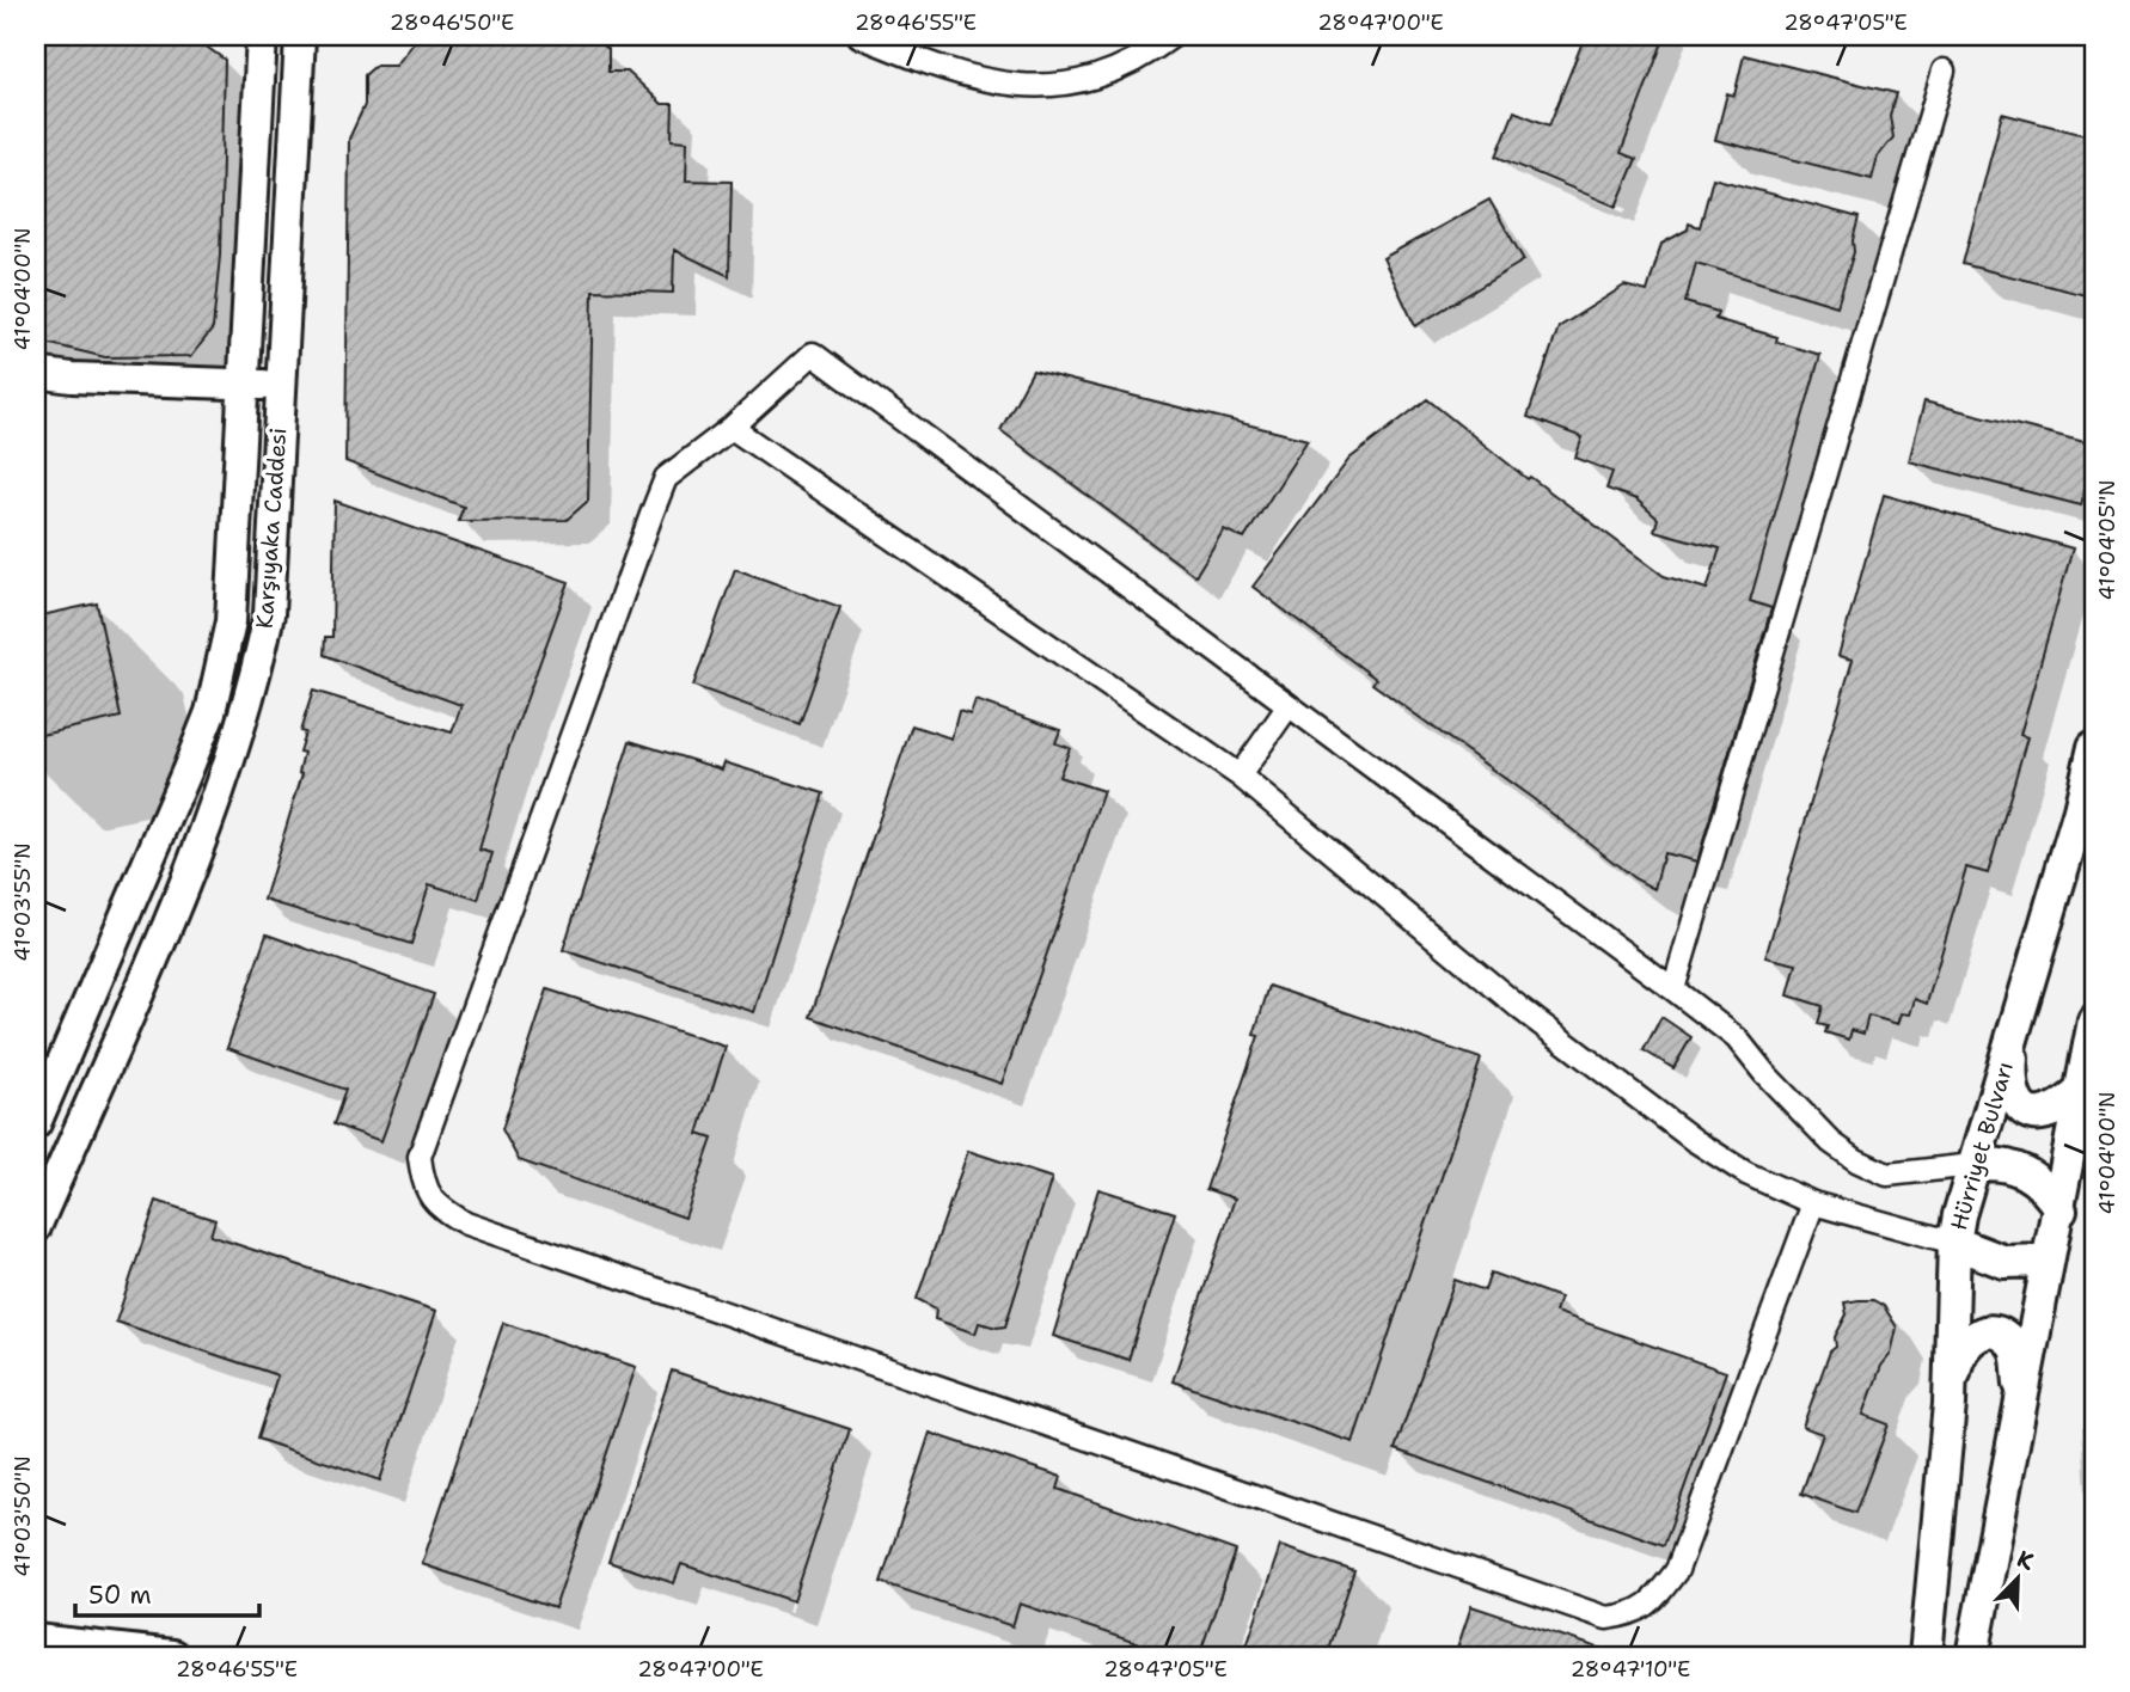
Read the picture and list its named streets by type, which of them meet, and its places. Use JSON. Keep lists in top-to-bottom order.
{
  "streets": {
    "main road": ["Karşıyaka Caddesi", "Hürriyet Bulvarı"]
  },
  "scale_bar": "50 m",
  "north": "top right",
  "coordinates": [
    "28°46'50\"E",
    "28°46'55\"E",
    "28°47'00\"E",
    "28°47'05\"E",
    "41°04'00\"N",
    "41°04'05\"N",
    "41°03'55\"N",
    "41°03'50\"N",
    "28°47'10\"E"
  ]
}
